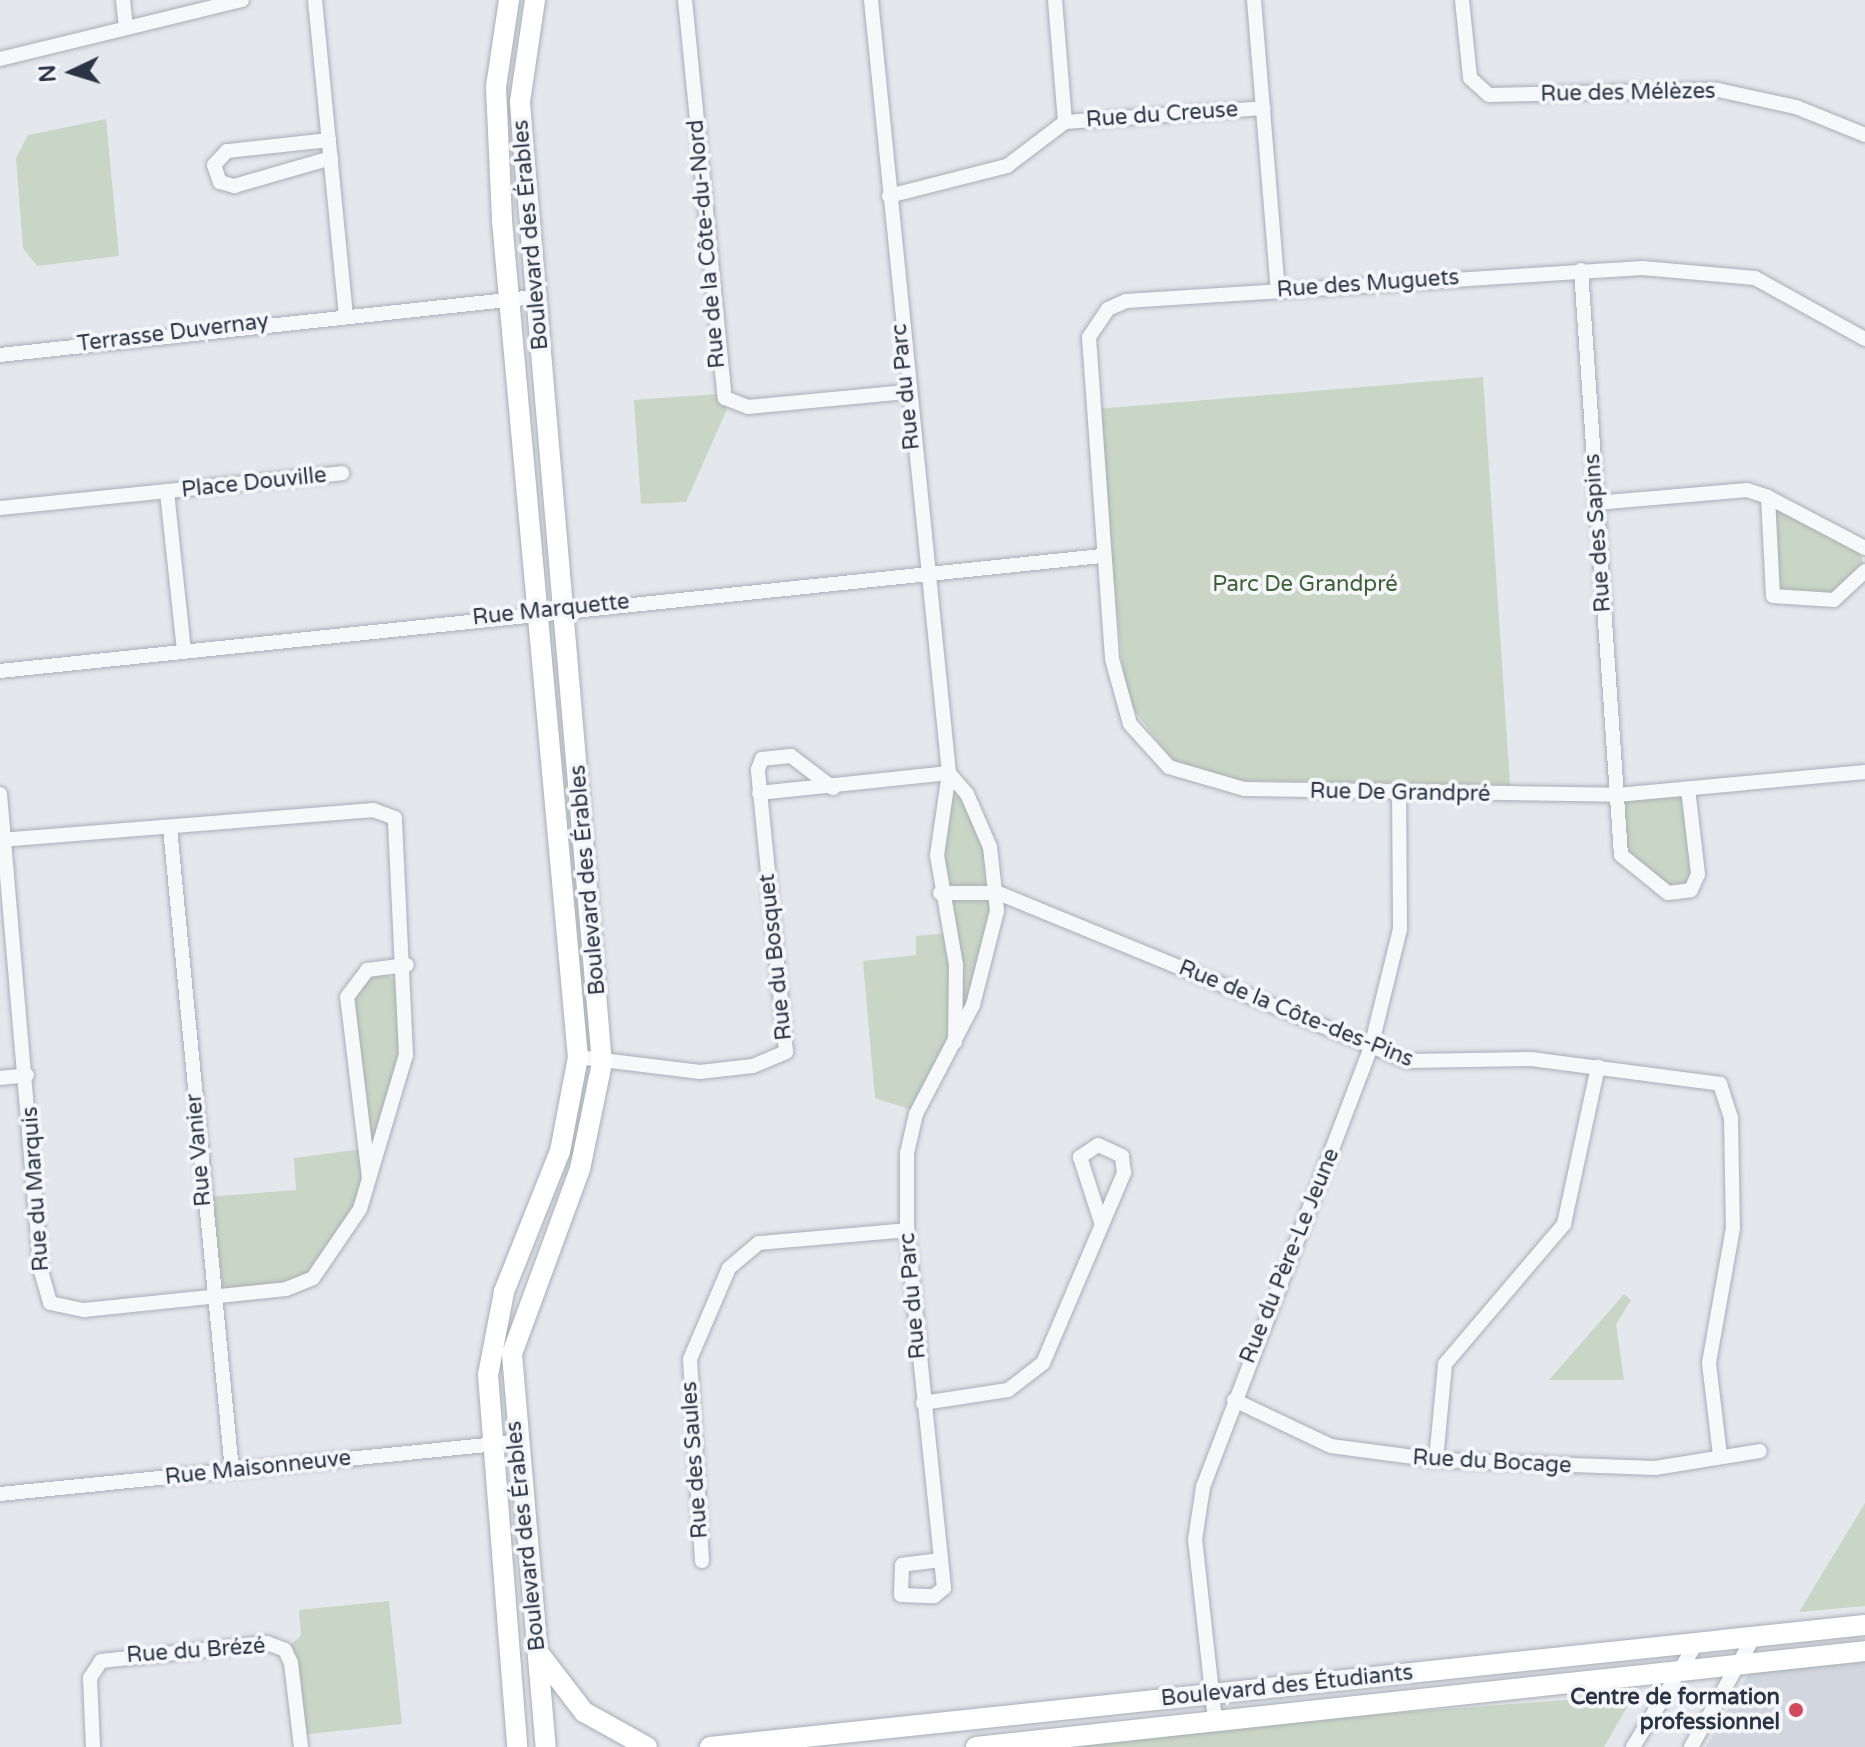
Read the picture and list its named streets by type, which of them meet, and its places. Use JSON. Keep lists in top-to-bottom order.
{
  "streets": {
    "street": [
      "Rue des Mélèzes",
      "Rue du Creuse",
      "Boulevard des Érables",
      "Rue de la Côte-du-Nord",
      "Rue des Muguets",
      "Terrasse Duvernay",
      "Rue du Parc",
      "Place Douville",
      "Rue des Sapins",
      "Rue Marquette",
      "Rue De Grandpré",
      "Rue du Bosquet",
      "Rue de la Côte-des-Pins",
      "Rue Vanier",
      "Rue du Marquis",
      "Rue du Père-Le Jeune",
      "Rue des Saules",
      "Rue du Bocage",
      "Rue Maisonneuve",
      "Rue du Brézé",
      "Boulevard des Étudiants"
    ]
  },
  "crossings": [
    ["Rue du Creuse", "Rue du Parc"],
    ["Boulevard des Érables", "Terrasse Duvernay"],
    ["Boulevard des Érables", "Rue Marquette"],
    ["Boulevard des Érables", "Rue du Bosquet"],
    ["Boulevard des Érables", "Rue Maisonneuve"],
    ["Rue de la Côte-du-Nord", "Rue du Parc"],
    ["Rue des Muguets", "Rue des Sapins"],
    ["Rue des Muguets", "Rue Marquette"],
    ["Rue des Muguets", "Rue De Grandpré"],
    ["Rue du Parc", "Rue Marquette"],
    ["Rue du Parc", "Rue de la Côte-des-Pins"],
    ["Rue du Parc", "Rue des Saules"],
    ["Place Douville", "Rue Marquette"],
    ["Rue des Sapins", "Rue De Grandpré"],
    ["Rue Marquette", "Rue De Grandpré"],
    ["Rue De Grandpré", "Rue du Père-Le Jeune"],
    ["Rue de la Côte-des-Pins", "Rue du Père-Le Jeune"],
    ["Rue de la Côte-des-Pins", "Rue du Bocage"],
    ["Rue Vanier", "Rue du Marquis"],
    ["Rue Vanier", "Rue Maisonneuve"],
    ["Rue du Père-Le Jeune", "Rue du Bocage"],
    ["Rue du Père-Le Jeune", "Boulevard des Étudiants"]
  ],
  "parks": ["Parc De Grandpré"],
  "places": ["Centre de formation professionnel"],
  "north": "left"
}
